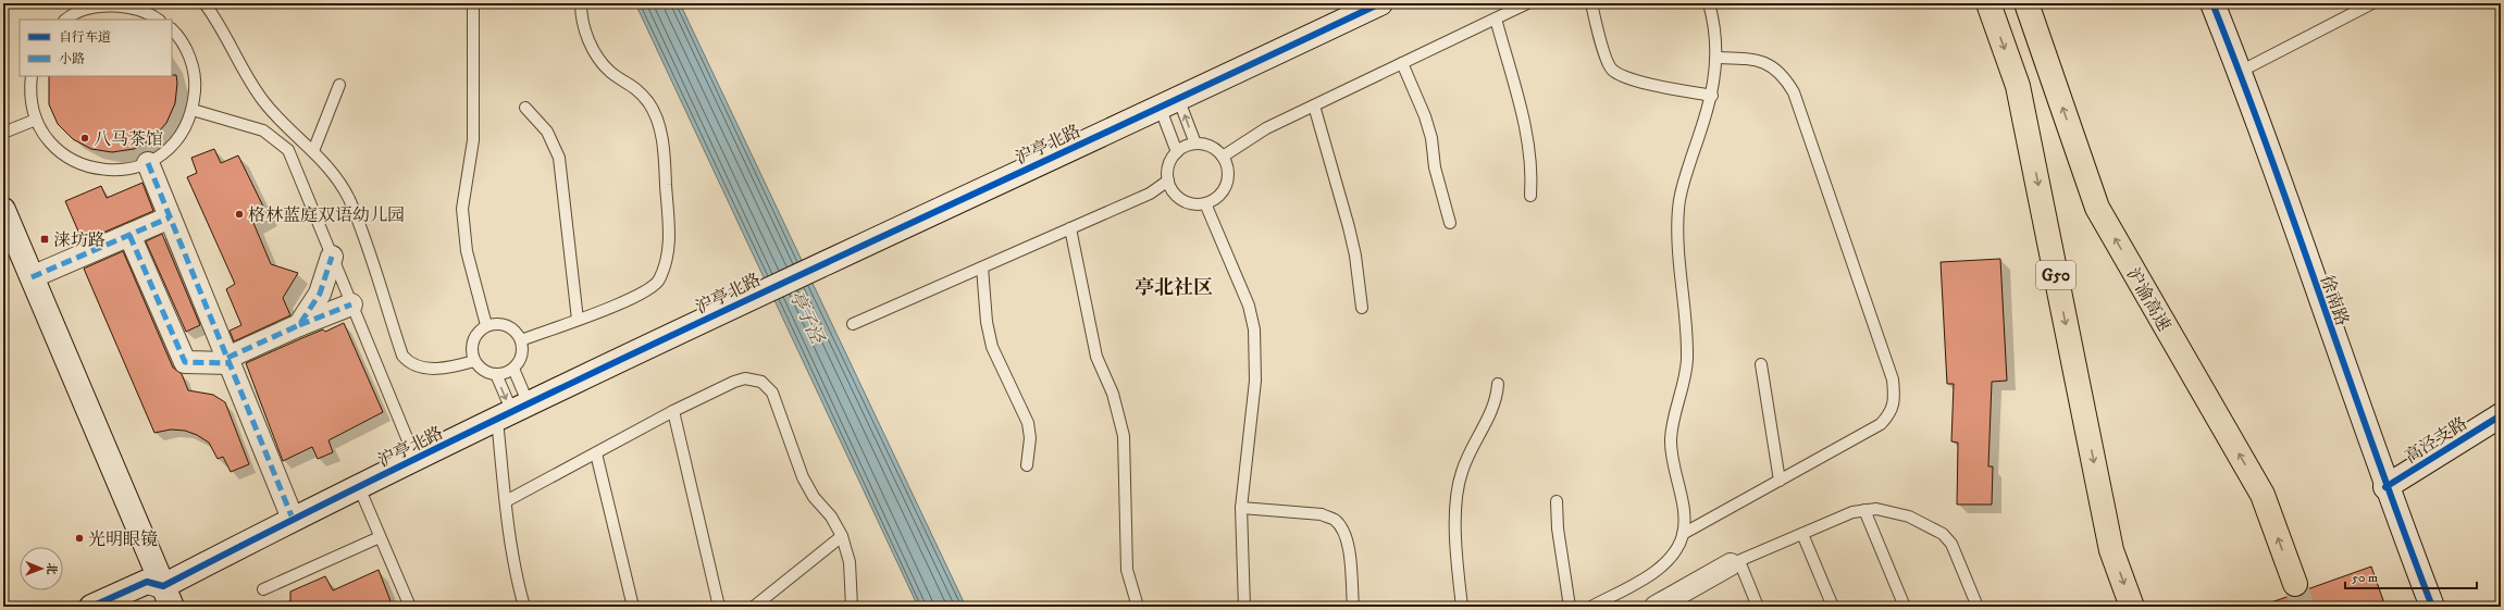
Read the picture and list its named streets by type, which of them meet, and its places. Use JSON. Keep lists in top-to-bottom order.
{
  "streets": {
    "highway": ["G50", "沪渝高速"],
    "street": ["沪亭北路", "徐南路", "高泾支路"]
  },
  "crossings": [
    ["徐南路", "高泾支路"]
  ],
  "districts": ["亭北社区"],
  "water": ["亭子泾"],
  "places": {
    "other": ["八马茶馆", "格林蓝庭双语幼儿园", "光明眼镜"],
    "transit": ["涞坊路"]
  },
  "legend": ["自行车道", "小路"],
  "scale_bar": "50 m",
  "north": "right"
}
